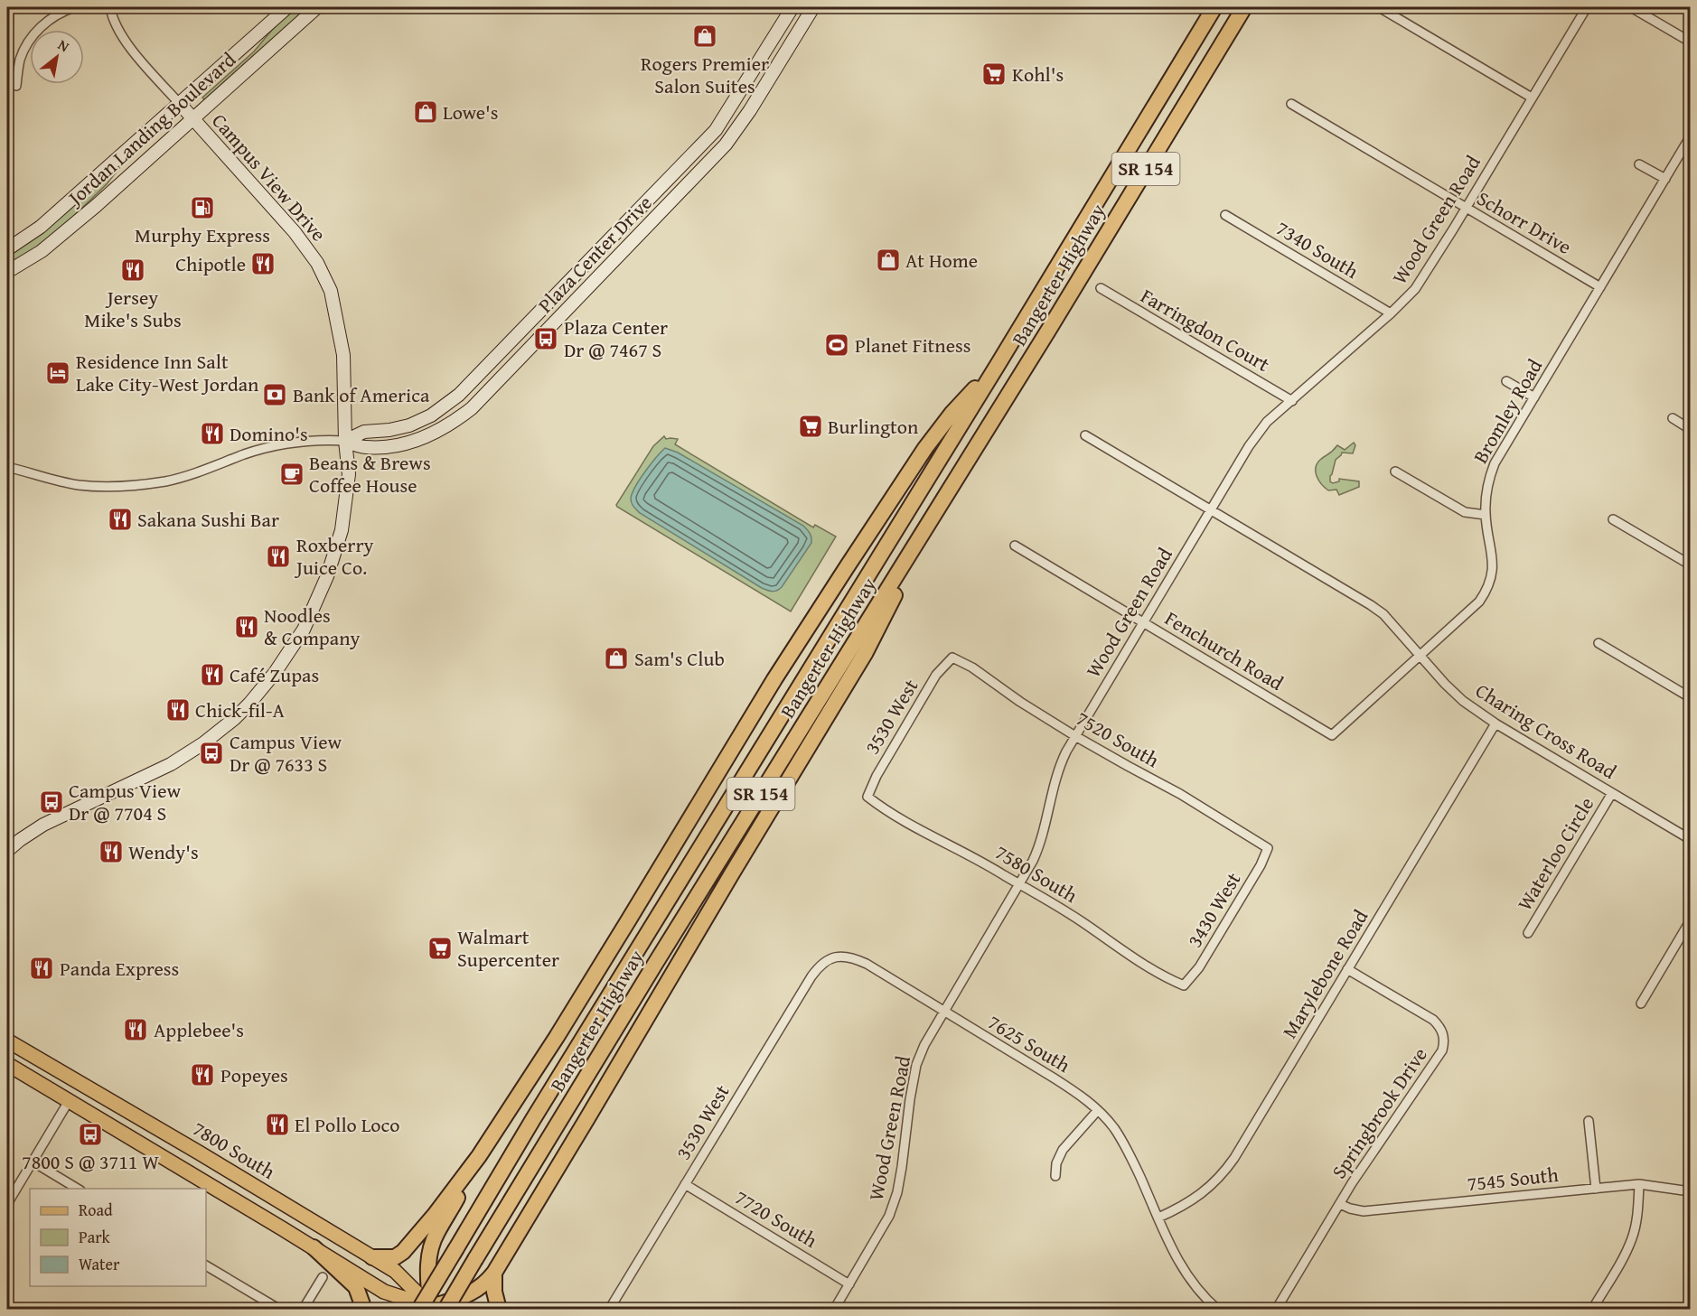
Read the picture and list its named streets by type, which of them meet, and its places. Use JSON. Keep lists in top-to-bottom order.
{
  "streets": {
    "highway": ["SR 154", "Bangerter Highway"],
    "main road": ["7800 South"],
    "street": [
      "Jordan Landing Boulevard",
      "Campus View Drive",
      "Wood Green Road",
      "Schorr Drive",
      "7340 South",
      "Plaza Center Drive",
      "Farringdon Court",
      "Bromley Road",
      "Fenchurch Road",
      "3530 West",
      "Charing Cross Road",
      "7520 South",
      "Waterloo Circle",
      "7580 South",
      "3430 West",
      "Marylebone Road",
      "7625 South",
      "Springbrook Drive",
      "7545 South",
      "7720 South"
    ]
  },
  "crossings": [
    ["Jordan Landing Boulevard", "Campus View Drive"],
    ["Campus View Drive", "Plaza Center Drive"],
    ["Wood Green Road", "Schorr Drive"],
    ["Wood Green Road", "7340 South"],
    ["Wood Green Road", "Farringdon Court"],
    ["Wood Green Road", "Fenchurch Road"],
    ["Wood Green Road", "Charing Cross Road"],
    ["Wood Green Road", "7520 South"],
    ["Wood Green Road", "7580 South"],
    ["Wood Green Road", "7625 South"],
    ["Wood Green Road", "7720 South"],
    ["Schorr Drive", "Bromley Road"],
    ["Bangerter Highway", "7800 South"],
    ["Bromley Road", "Fenchurch Road"],
    ["Bromley Road", "Charing Cross Road"],
    ["3530 West", "7520 South"],
    ["3530 West", "7580 South"],
    ["3530 West", "7625 South"],
    ["3530 West", "7720 South"],
    ["Charing Cross Road", "Waterloo Circle"],
    ["Charing Cross Road", "Marylebone Road"],
    ["7520 South", "3430 West"],
    ["7580 South", "3430 West"],
    ["Marylebone Road", "7625 South"],
    ["Marylebone Road", "Springbrook Drive"],
    ["Springbrook Drive", "7545 South"]
  ],
  "places": {
    "shop": [
      "Rogers Premier Salon Suites",
      "Lowe's",
      "At Home",
      "Sam's Club"
    ],
    "supermarket": ["Kohl's", "Burlington", "Walmart Supercenter"],
    "fuel station": ["Murphy Express"],
    "restaurant": [
      "Chipotle",
      "Jersey Mike's Subs",
      "Domino's",
      "Sakana Sushi Bar",
      "Roxberry Juice Co.",
      "Noodles & Company",
      "Café Zupas",
      "Chick-fil-A",
      "Wendy's",
      "Panda Express",
      "Applebee's",
      "Popeyes",
      "El Pollo Loco"
    ],
    "bus stop": [
      "Plaza Center Dr @ 7467 S",
      "Campus View Dr @ 7633 S",
      "Campus View Dr @ 7704 S",
      "7800 S @ 3711 W"
    ],
    "sports": ["Planet Fitness"],
    "hotel": ["Residence Inn Salt Lake City-West Jordan"],
    "bank": ["Bank of America"],
    "cafe": ["Beans & Brews Coffee House"]
  },
  "legend": ["Road", "Park", "Water"],
  "north": "top right"
}
